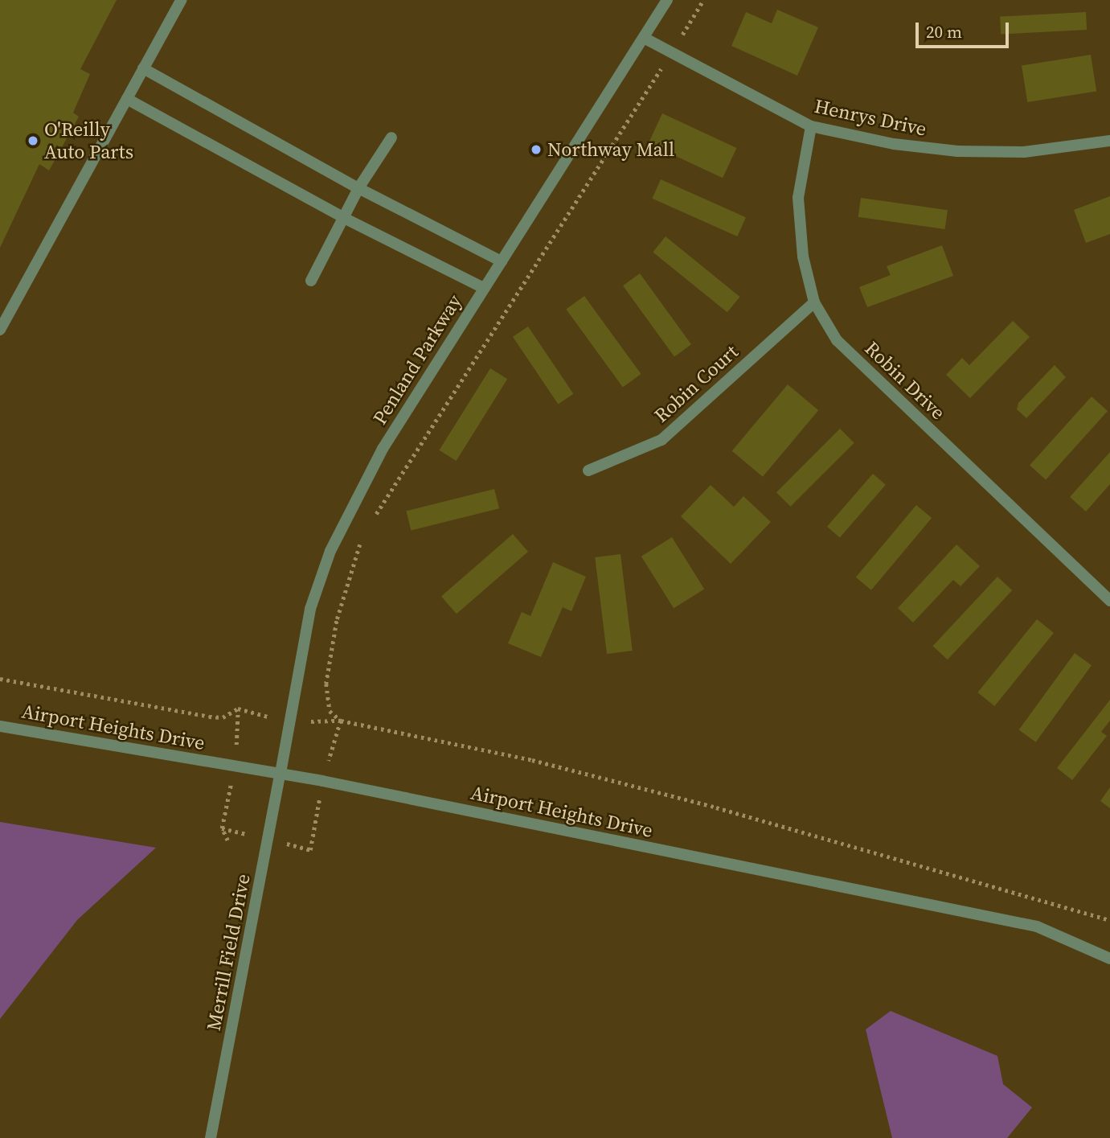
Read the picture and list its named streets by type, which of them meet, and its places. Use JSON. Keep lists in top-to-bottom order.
{
  "streets": {
    "street": [
      "Henrys Drive",
      "Penland Parkway",
      "Robin Drive",
      "Robin Court",
      "Airport Heights Drive",
      "Merrill Field Drive"
    ]
  },
  "crossings": [
    ["Henrys Drive", "Penland Parkway"],
    ["Henrys Drive", "Robin Drive"],
    ["Penland Parkway", "Airport Heights Drive"],
    ["Penland Parkway", "Merrill Field Drive"],
    ["Robin Drive", "Robin Court"],
    ["Airport Heights Drive", "Merrill Field Drive"]
  ],
  "places": ["O'Reilly Auto Parts", "Northway Mall"],
  "scale_bar": "20 m"
}
